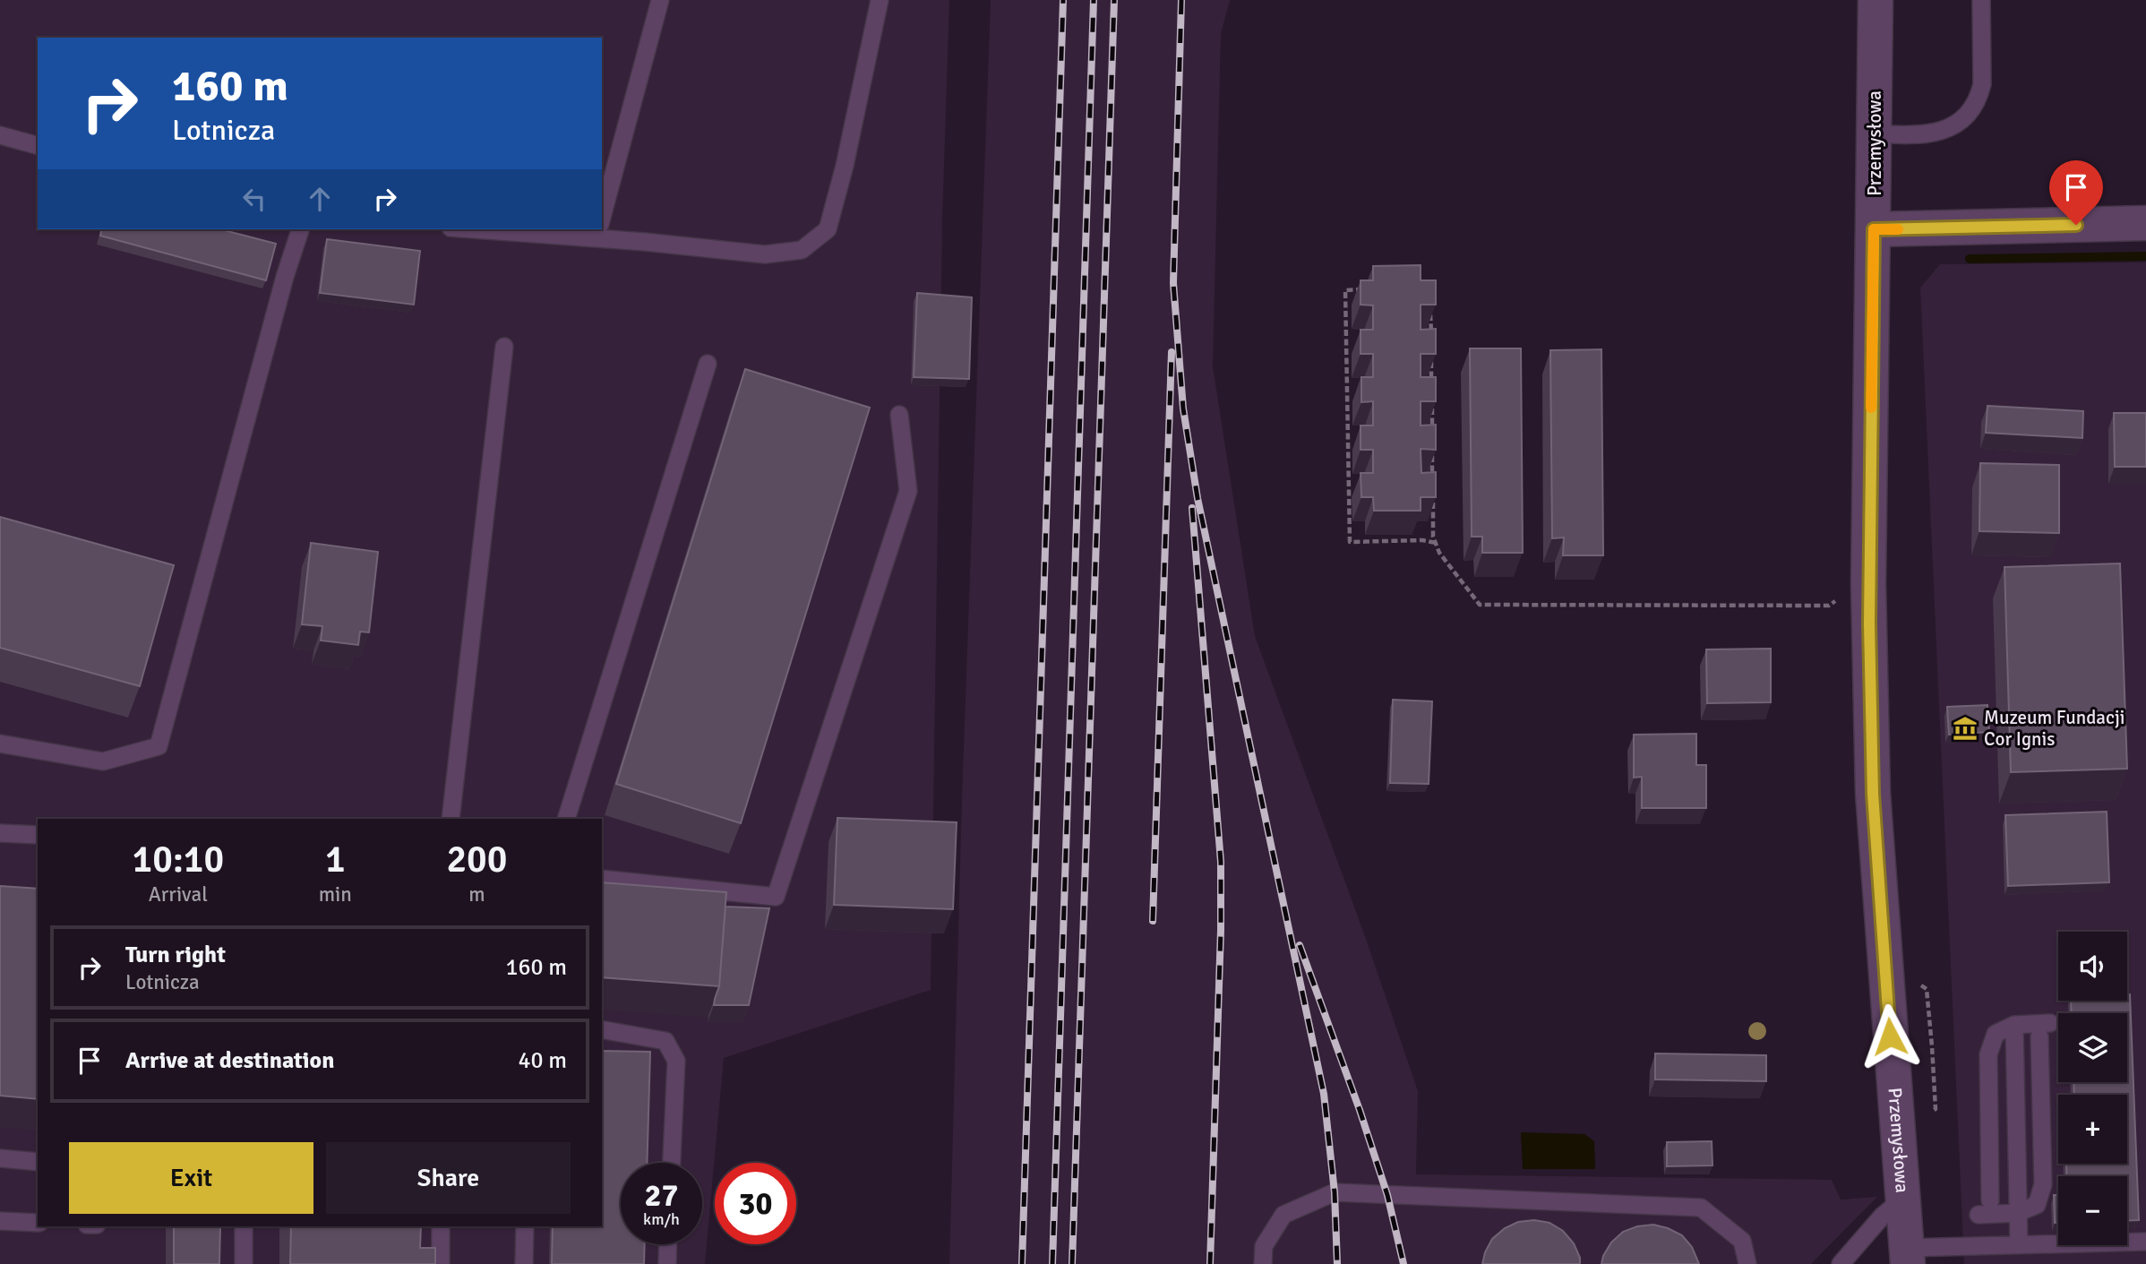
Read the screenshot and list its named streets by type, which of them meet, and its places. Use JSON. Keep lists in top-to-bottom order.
{
  "streets": {
    "street": ["Przemysłowa"]
  },
  "places": {
    "museum": ["Muzeum Fundacji Cor Ignis"]
  },
  "page": {
    "turn": ["160 m", "Lotnicza"],
    "eta": [
      "10:10",
      "Arrival",
      "1",
      "min",
      "200",
      "m"
    ],
    "list": [
      {
        "name": "Turn right",
        "note": "Lotnicza",
        "value": "160 m"
      },
      {
        "name": "Arrive at destination",
        "value": "40 m"
      }
    ],
    "map_buttons": ["+", "−"],
    "buttons": ["Exit", "Share"],
    "speed": "27 km/h",
    "limit": "30"
  }
}
